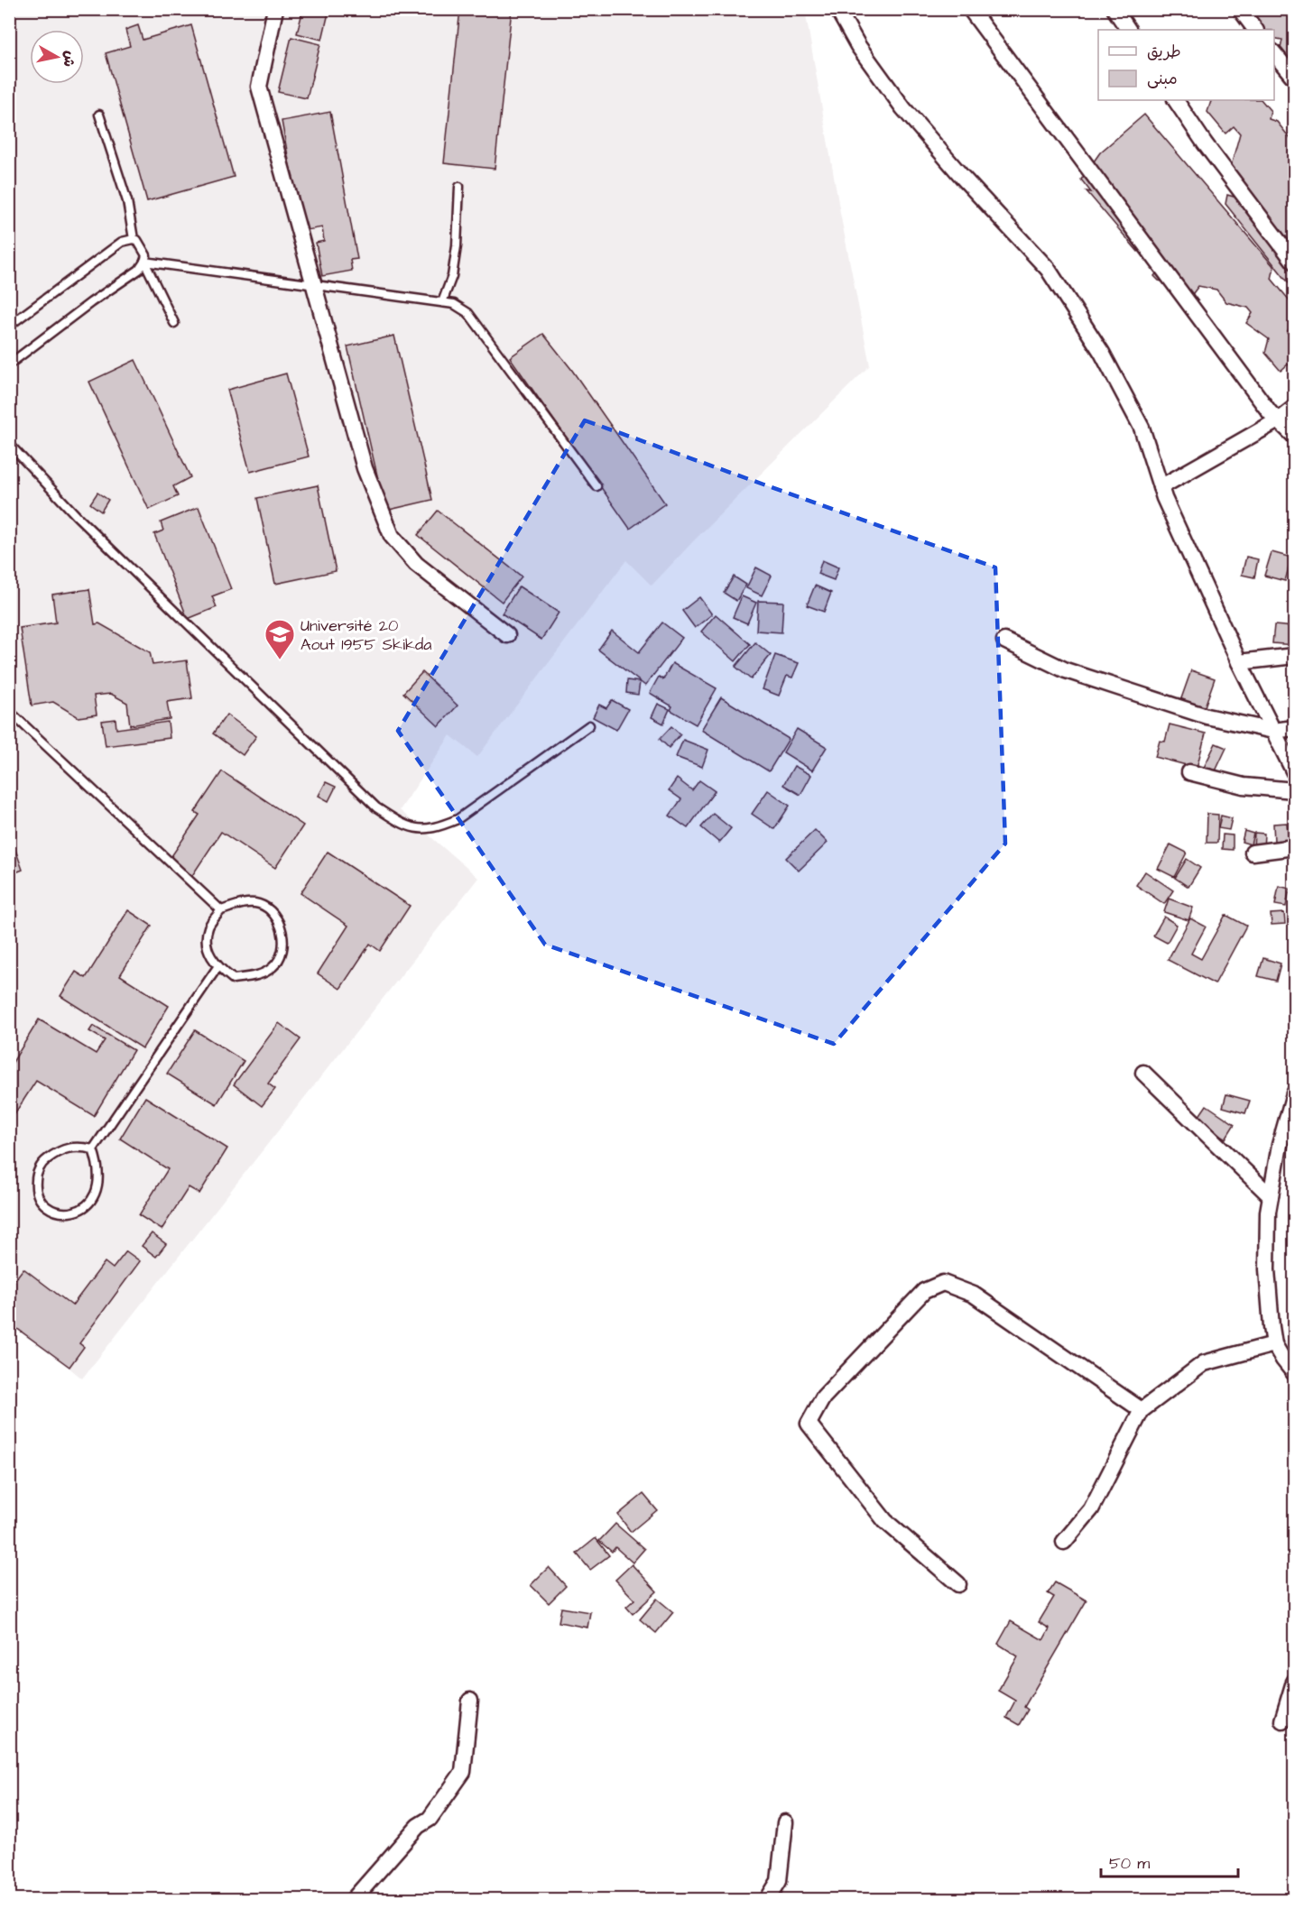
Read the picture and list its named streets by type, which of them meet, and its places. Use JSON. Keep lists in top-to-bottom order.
{
  "places": {
    "school or university": ["Université 20 Aout 1955 Skikda"]
  },
  "legend": ["طريق", "مبنى"],
  "scale_bar": "50 m",
  "north": "right"
}
